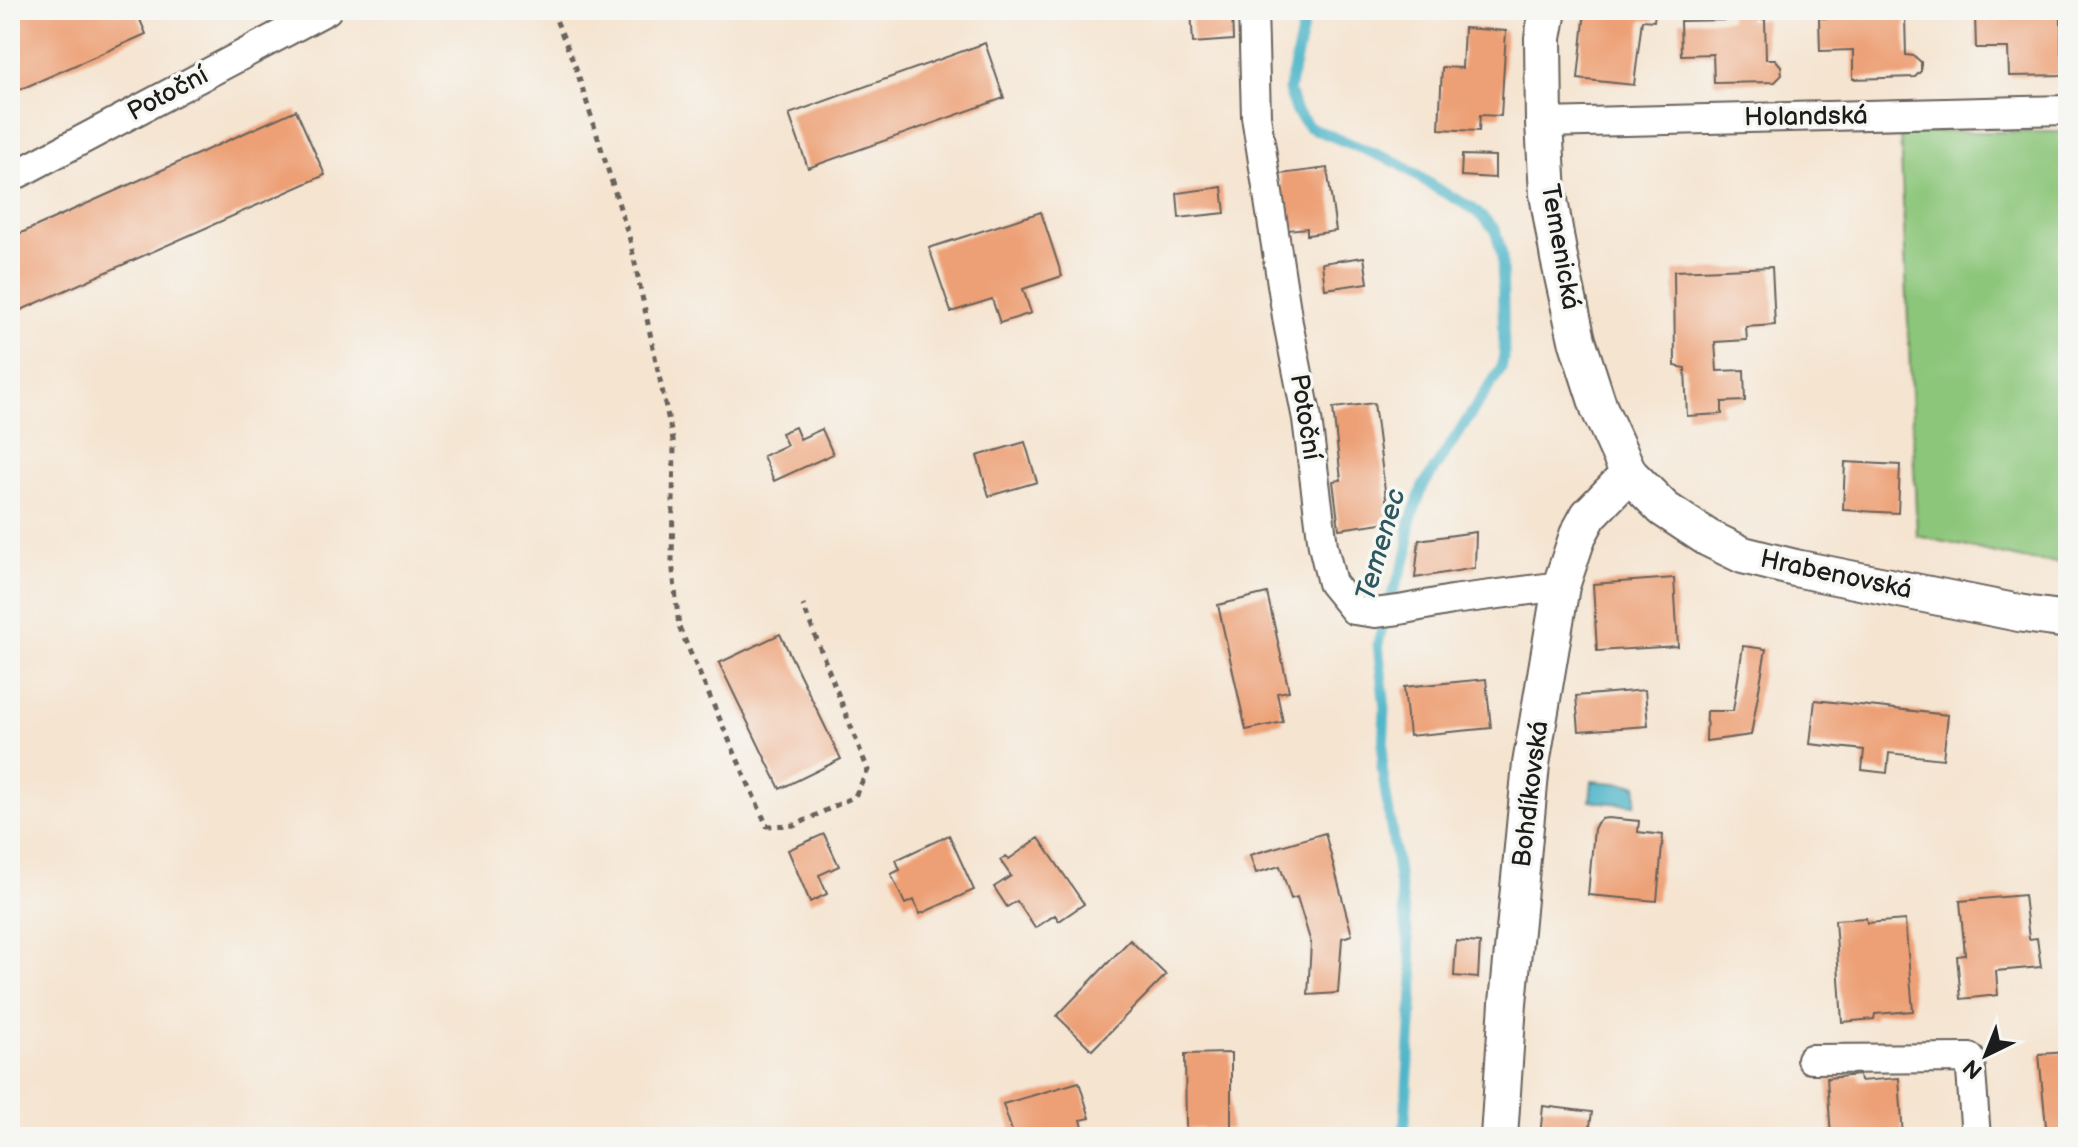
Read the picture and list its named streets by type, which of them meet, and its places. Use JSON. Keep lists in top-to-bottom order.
{
  "streets": {
    "street": [
      "Potoční",
      "Holandská",
      "Temenická",
      "Hrabenovská",
      "Bohdíkovská"
    ]
  },
  "crossings": [
    ["Potoční", "Bohdíkovská"],
    ["Holandská", "Temenická"],
    ["Temenická", "Hrabenovská"],
    ["Temenická", "Bohdíkovská"],
    ["Hrabenovská", "Bohdíkovská"]
  ],
  "water": ["Temenec"],
  "north": "bottom left"
}
